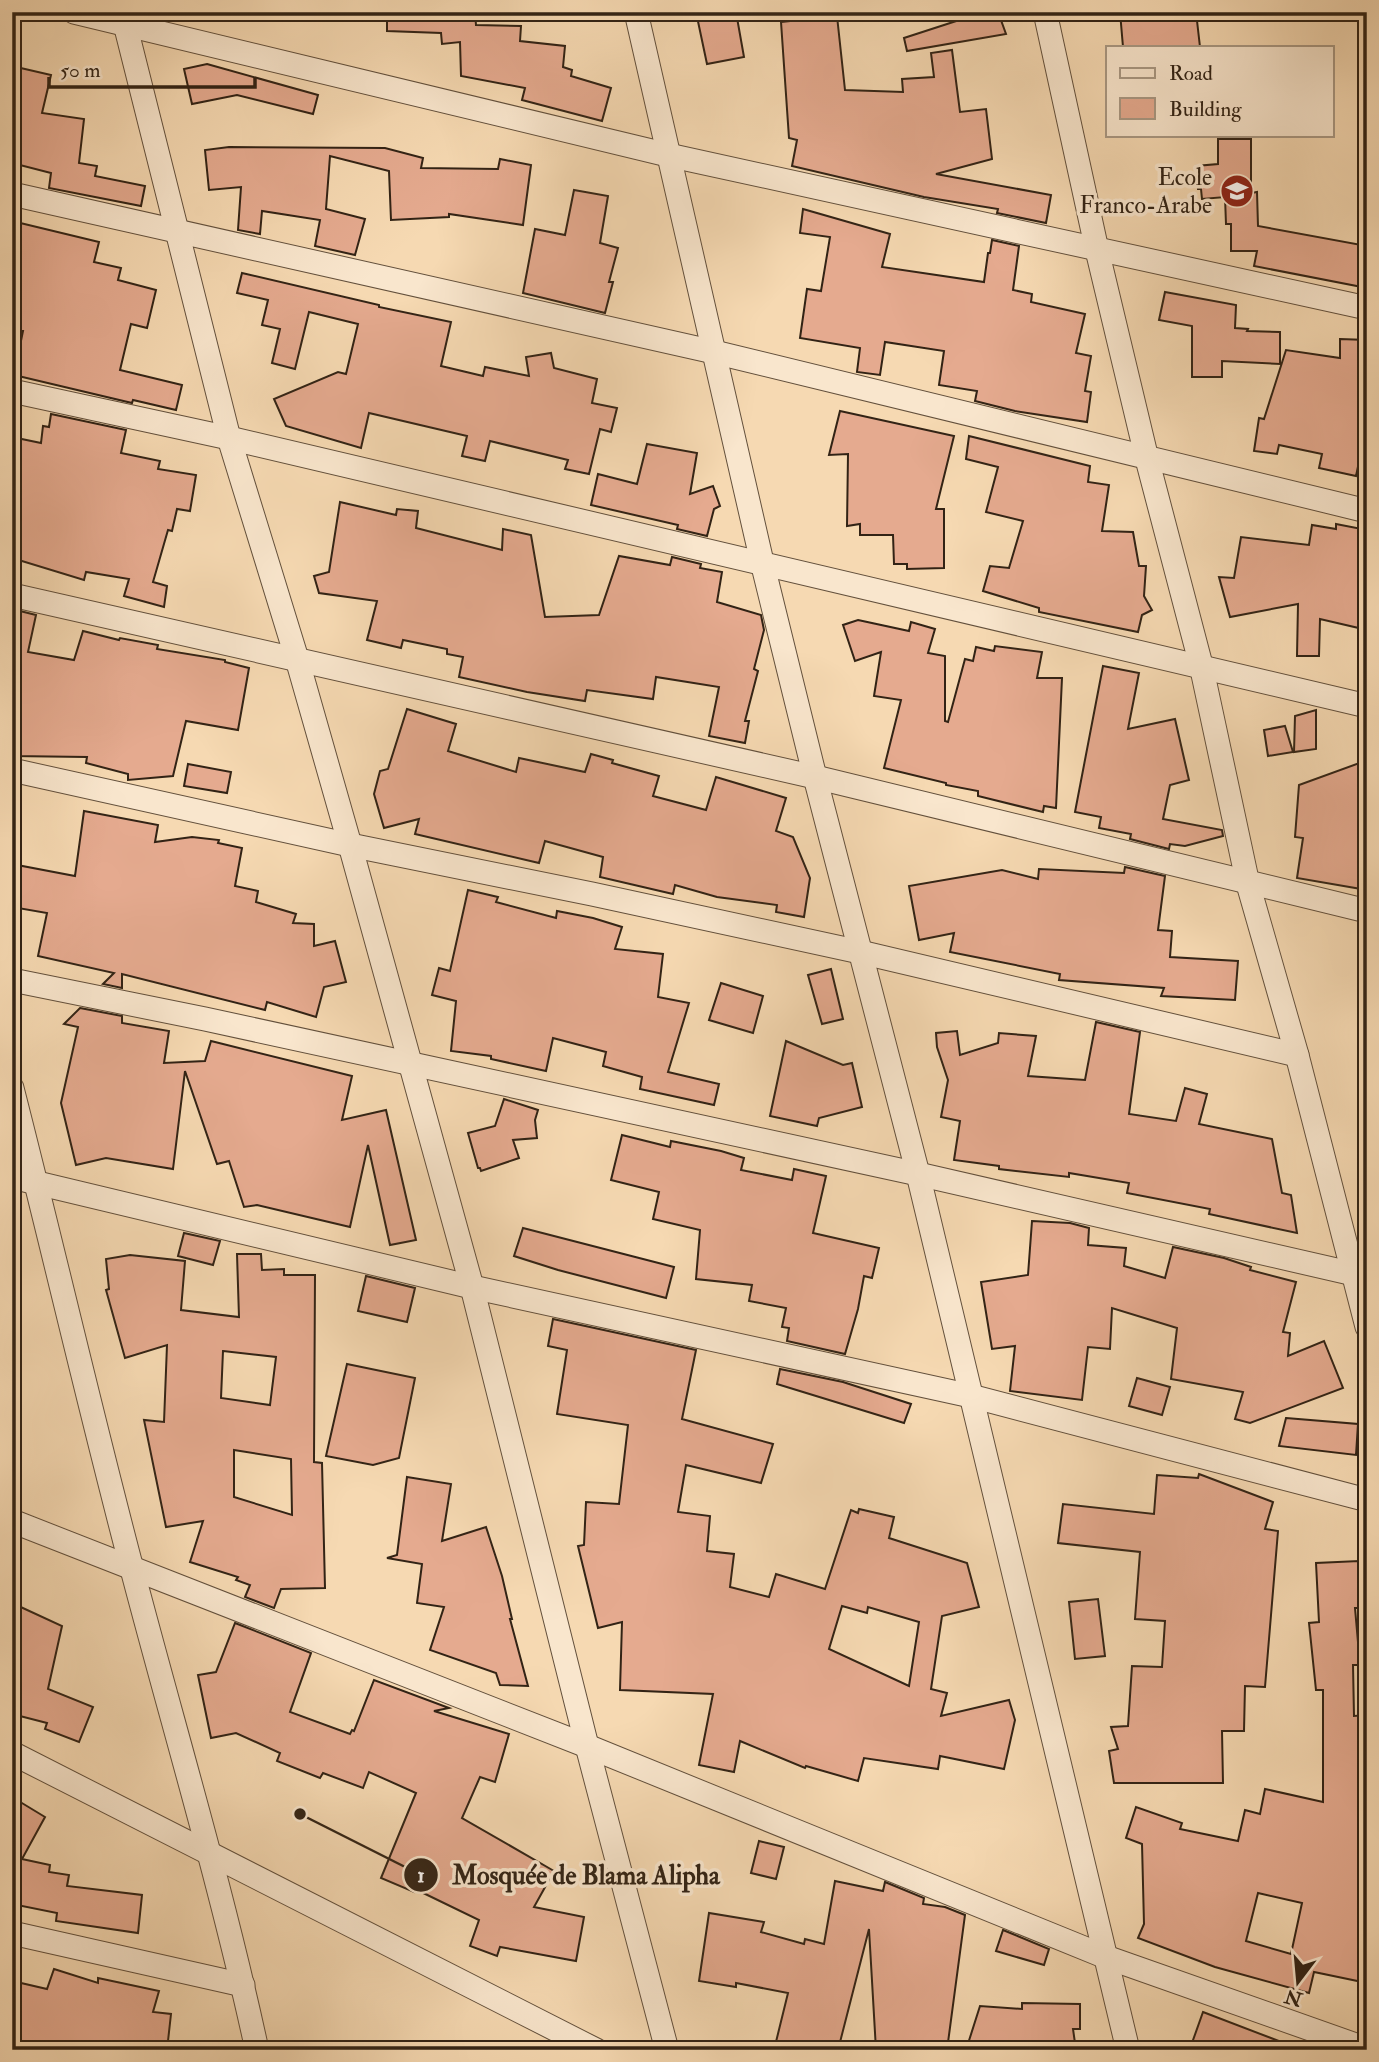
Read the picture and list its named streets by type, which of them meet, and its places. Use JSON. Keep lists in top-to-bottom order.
{
  "places": {
    "school or university": ["Ecole Franco-Arabe"],
    "other": ["Mosquée de Blama Alipha"]
  },
  "legend": ["Road", "Building"],
  "scale_bar": "50 m",
  "north": "bottom"
}
